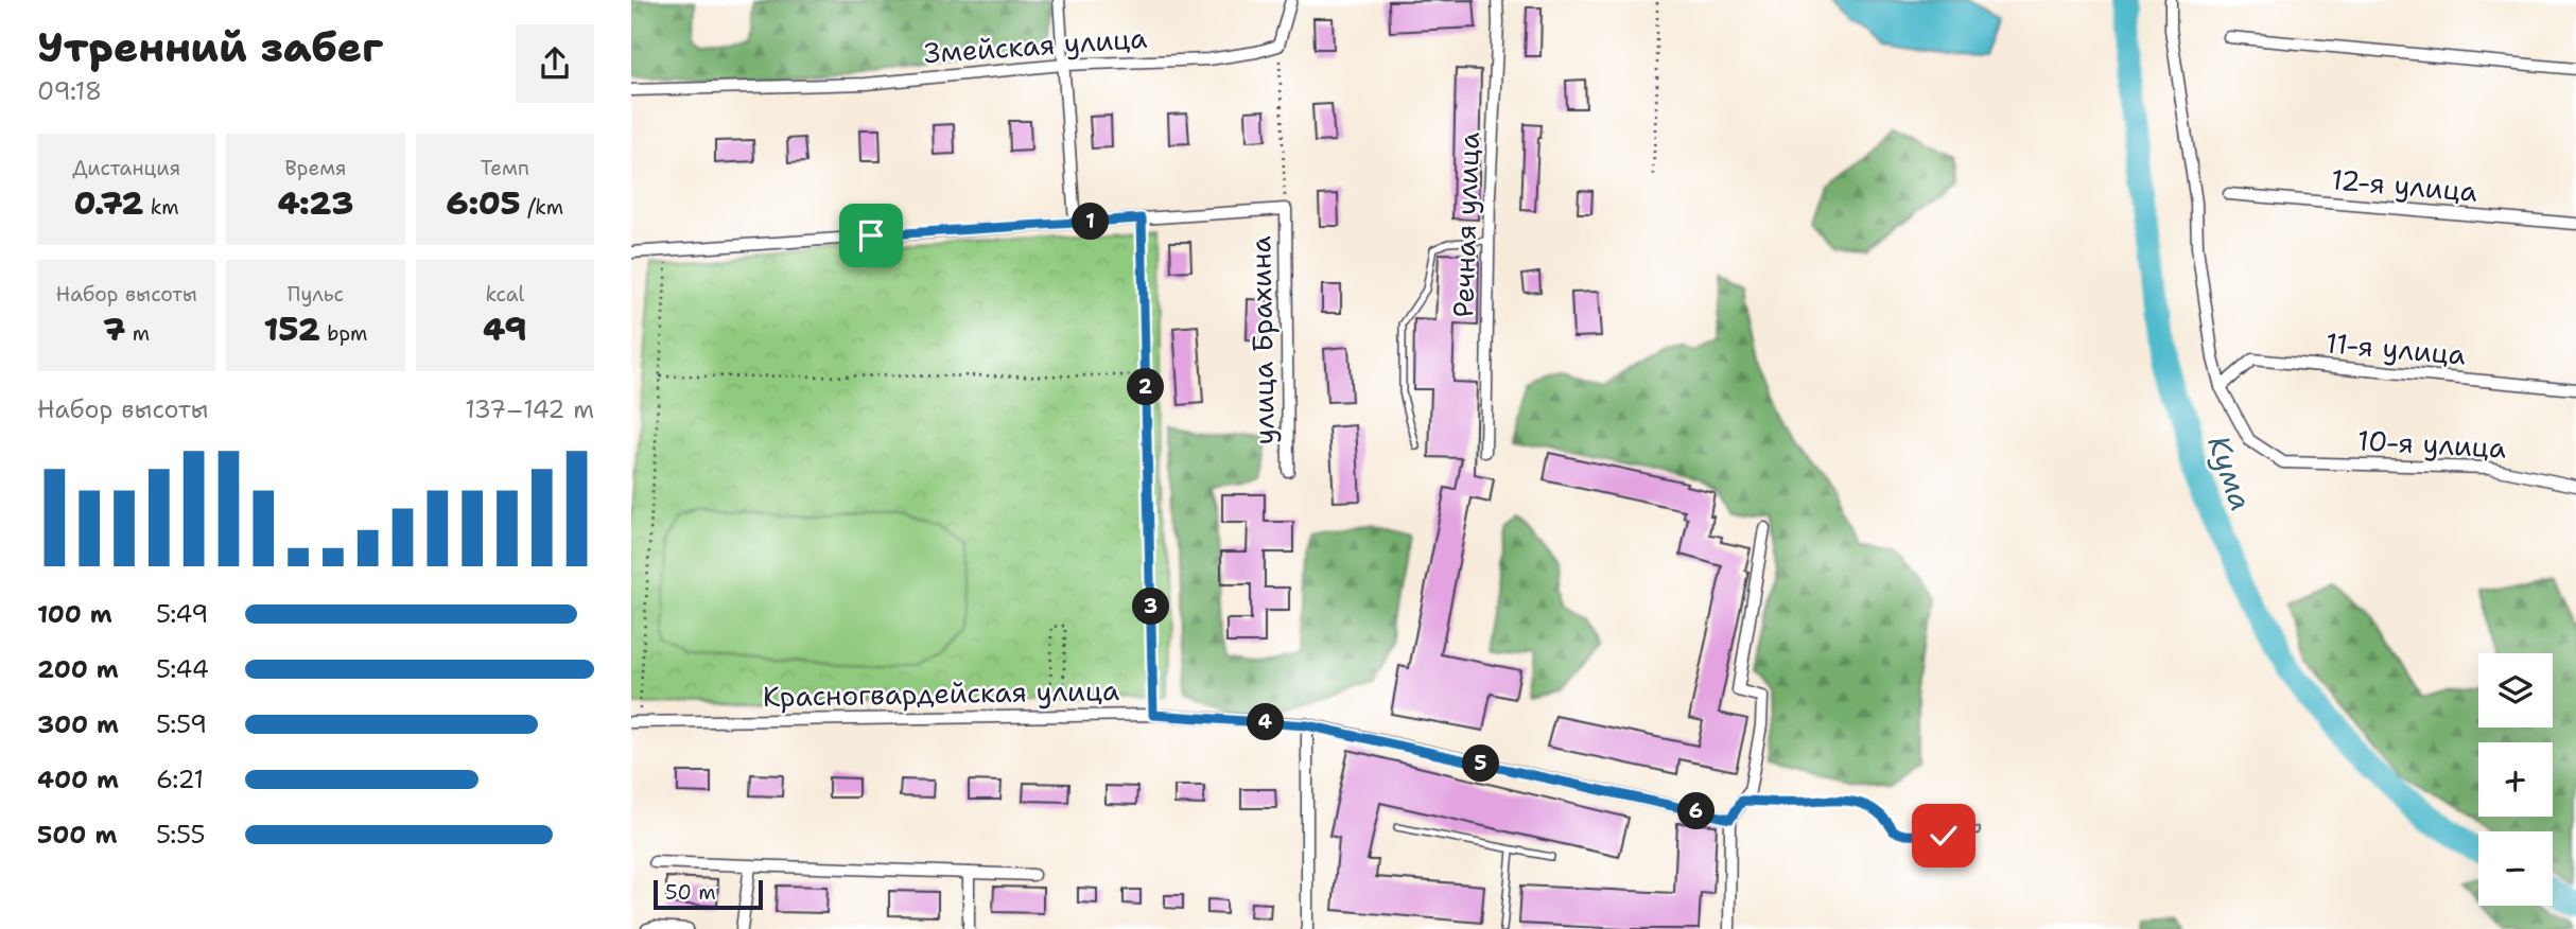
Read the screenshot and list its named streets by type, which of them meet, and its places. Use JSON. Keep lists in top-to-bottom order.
{
  "streets": {
    "street": [
      "Змейская улица",
      "12-я улица",
      "Речная улица",
      "улица Брахина",
      "11-я улица",
      "10-я улица",
      "Красногвардейская улица"
    ]
  },
  "crossings": [
    ["11-я улица", "10-я улица"]
  ],
  "water": ["Кума"],
  "scale_bar": "50 m",
  "page": {
    "heading": ["Утренний забег", "09:18"],
    "stats": [
      ["Дистанция", "0.72 km"],
      ["Время", "4:23"],
      ["Темп", "6:05 /km"],
      ["Набор высоты", "7 m"],
      ["Пульс", "152 bpm"],
      ["kcal", "49"]
    ],
    "pins": [
      "1",
      "2",
      "3",
      "4",
      "5",
      "6"
    ],
    "chart": ["Набор высоты", "137–142 m"],
    "list": [
      {
        "name": "100 m",
        "note": "5:49"
      },
      {
        "name": "200 m",
        "note": "5:44"
      },
      {
        "name": "300 m",
        "note": "5:59"
      },
      {
        "name": "400 m",
        "note": "6:21"
      },
      {
        "name": "500 m",
        "note": "5:55"
      }
    ],
    "map_buttons": ["+", "−"],
    "scale": "50 m"
  }
}
